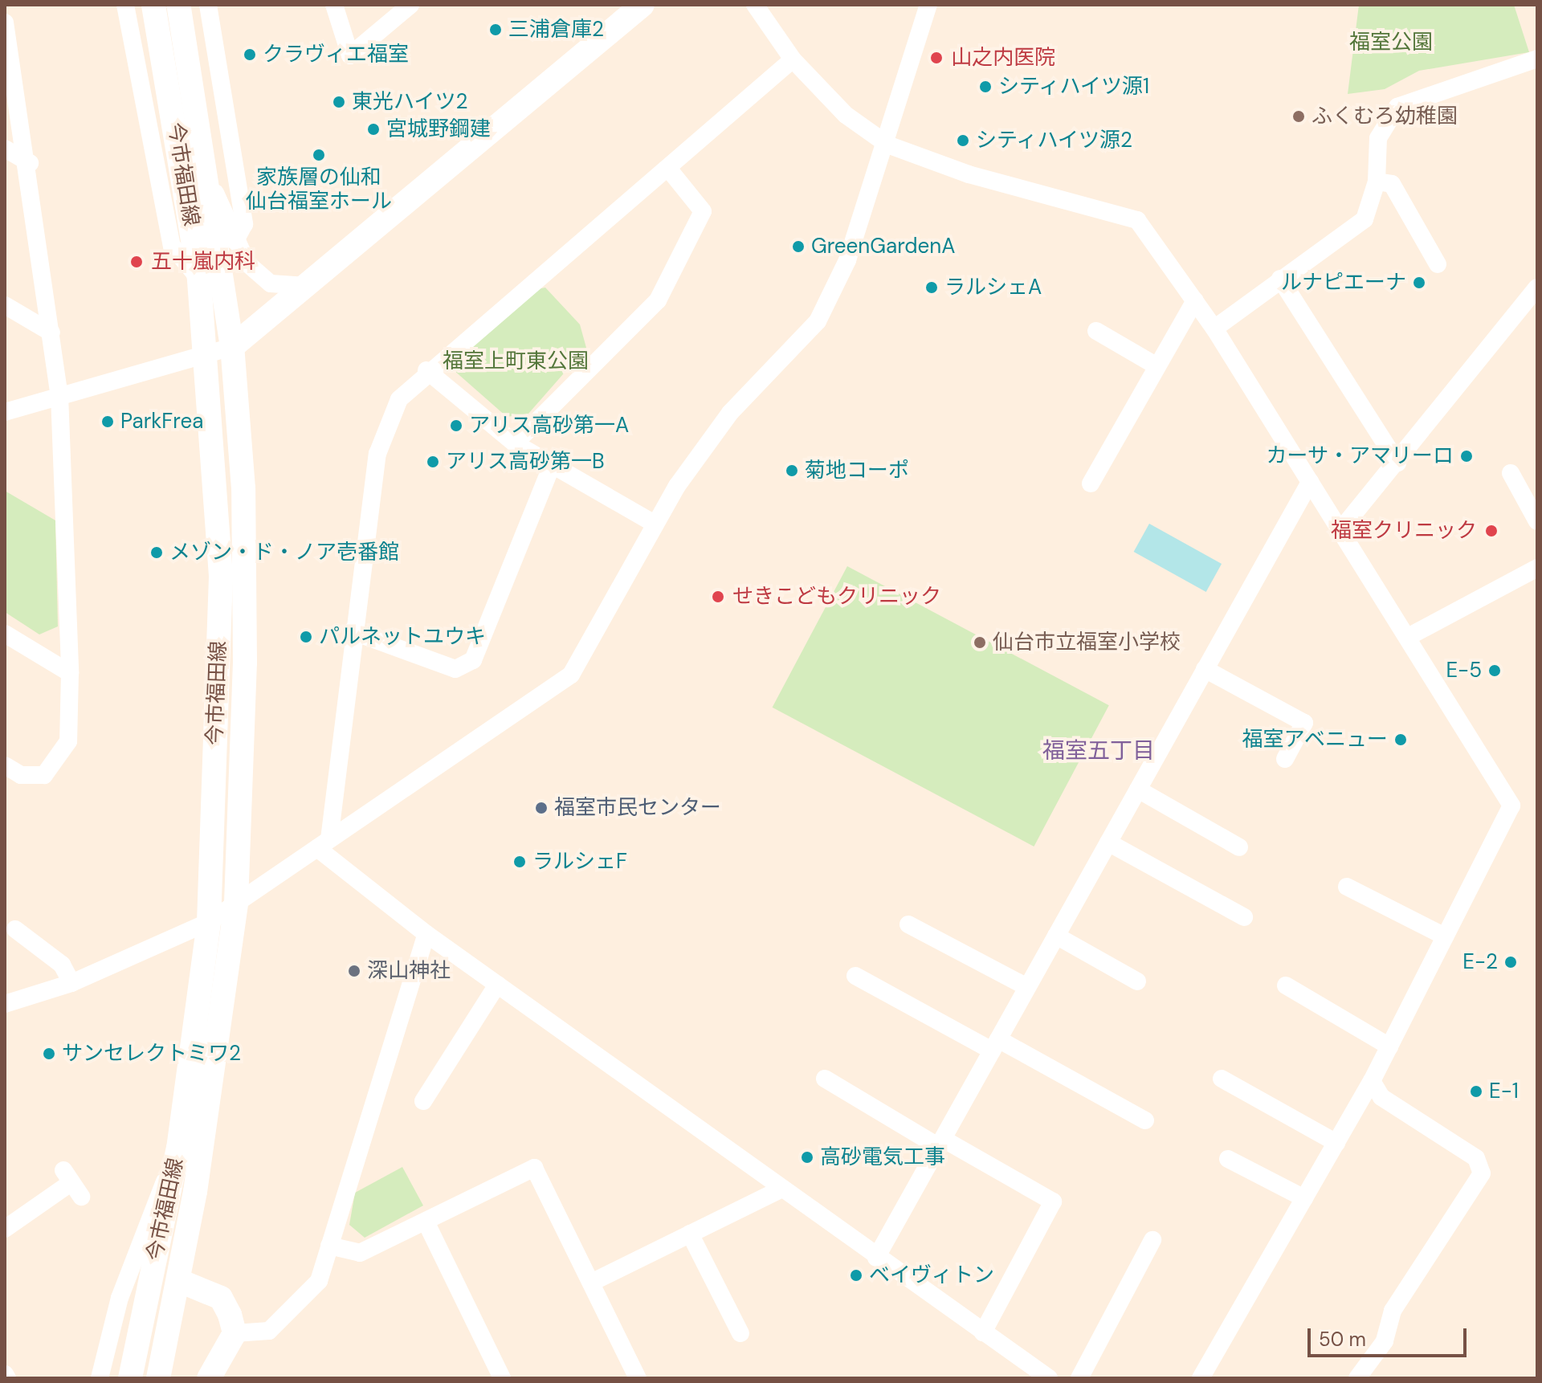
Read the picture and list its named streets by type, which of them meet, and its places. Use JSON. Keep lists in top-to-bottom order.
{
  "streets": {
    "main road": ["今市福田線"]
  },
  "districts": ["福室五丁目"],
  "parks": ["福室公園", "福室上町東公園"],
  "places": [
    "三浦倉庫2",
    "クラヴィエ福室",
    "山之内医院",
    "シティハイツ源1",
    "東光ハイツ2",
    "ふくむろ幼稚園",
    "宮城野鋼建",
    "シティハイツ源2",
    "家族層の仙和 仙台福室ホール",
    "GreenGardenA",
    "五十嵐内科",
    "ルナピエーナ",
    "ラルシェA",
    "ParkFrea",
    "アリス高砂第一A",
    "カーサ・アマリーロ",
    "アリス高砂第一B",
    "菊地コーポ",
    "福室クリニック",
    "メゾン・ド・ノア壱番館",
    "せきこどもクリニック",
    "パルネットユウキ",
    "仙台市立福室小学校",
    "E-5",
    "福室アベニュー",
    "福室市民センター",
    "ラルシェF",
    "E-2",
    "深山神社",
    "サンセレクトミワ2",
    "E-1",
    "高砂電気工事",
    "ベイヴィトン"
  ],
  "scale_bar": "50 m"
}
